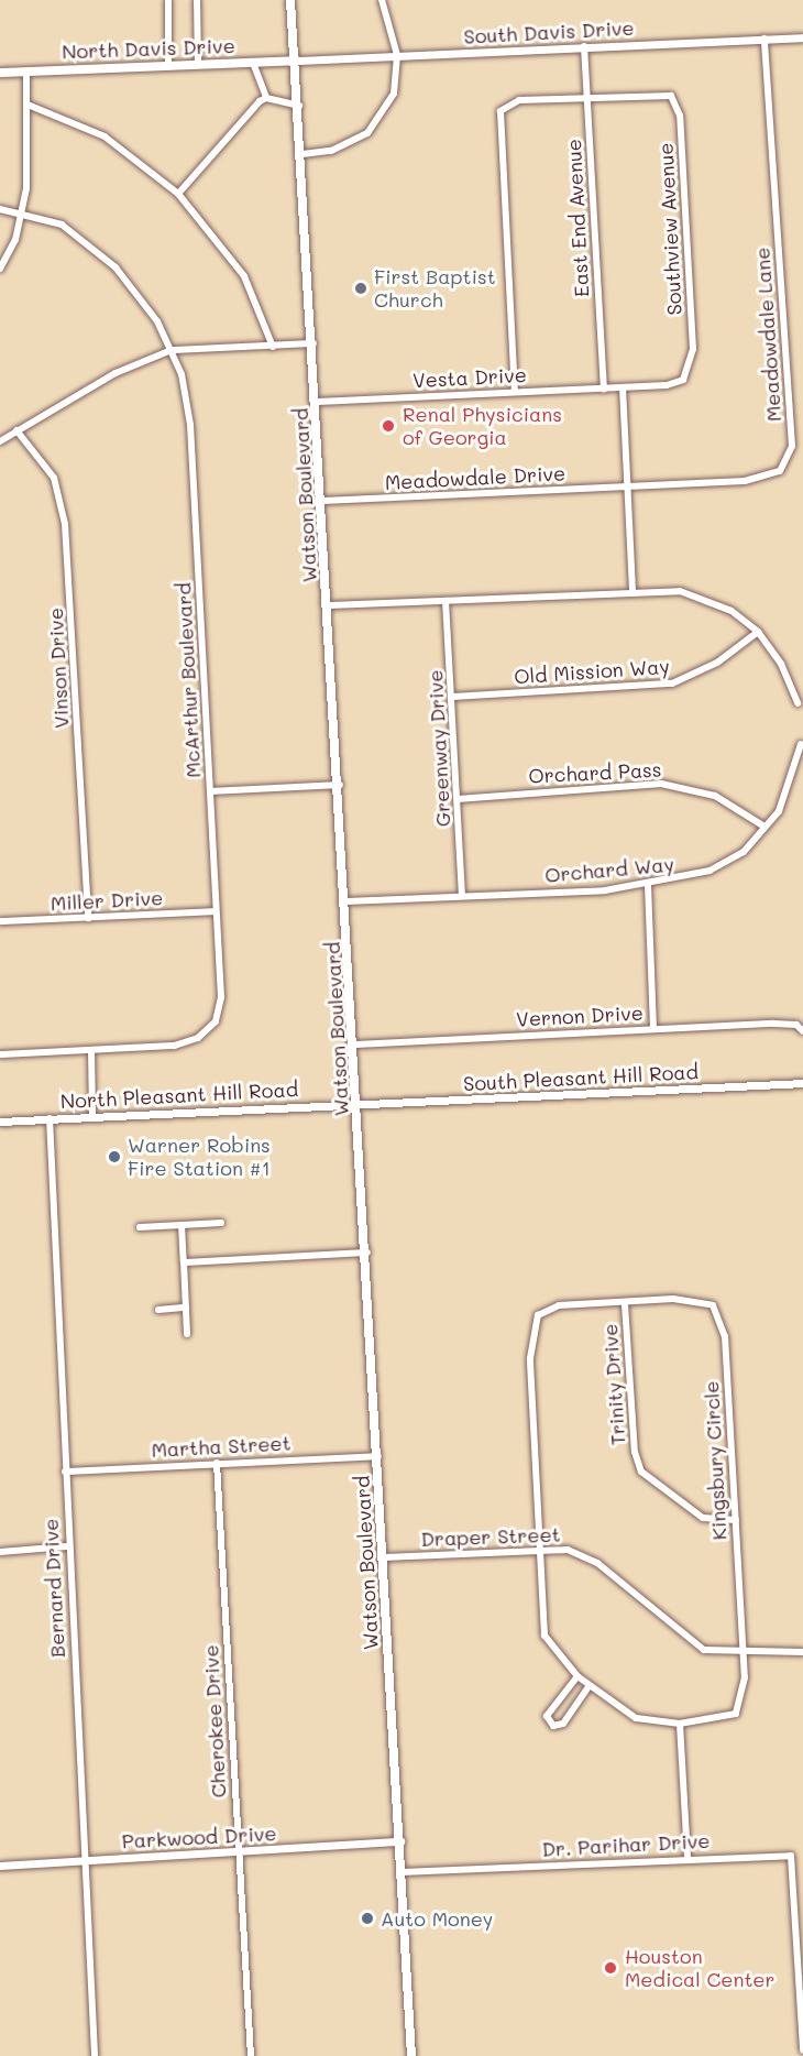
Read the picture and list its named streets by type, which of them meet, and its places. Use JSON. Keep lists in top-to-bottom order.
{
  "streets": {
    "main road": ["North Davis Drive", "Watson Boulevard"],
    "street": [
      "South Davis Drive",
      "East End Avenue",
      "Southview Avenue",
      "Meadowdale Lane",
      "Vesta Drive",
      "Meadowdale Drive",
      "Vinson Drive",
      "Old Mission Way",
      "McArthur Boulevard",
      "Greenway Drive",
      "Orchard Pass",
      "Orchard Way",
      "Miller Drive",
      "Vernon Drive",
      "South Pleasant Hill Road",
      "North Pleasant Hill Road",
      "Trinity Drive",
      "Martha Street",
      "Kingsbury Circle",
      "Draper Street",
      "Bernard Drive",
      "Cherokee Drive",
      "Parkwood Drive",
      "Dr. Parihar Drive"
    ]
  },
  "crossings": [
    ["South Davis Drive", "North Davis Drive"],
    ["South Davis Drive", "East End Avenue"],
    ["South Davis Drive", "Meadowdale Lane"],
    ["South Davis Drive", "Watson Boulevard"],
    ["North Davis Drive", "Watson Boulevard"],
    ["East End Avenue", "Southview Avenue"],
    ["East End Avenue", "Vesta Drive"],
    ["Southview Avenue", "Vesta Drive"],
    ["Meadowdale Lane", "Meadowdale Drive"],
    ["Vesta Drive", "Watson Boulevard"],
    ["Meadowdale Drive", "Watson Boulevard"],
    ["Watson Boulevard", "Orchard Way"],
    ["Watson Boulevard", "Vernon Drive"],
    ["Watson Boulevard", "South Pleasant Hill Road"],
    ["Watson Boulevard", "North Pleasant Hill Road"],
    ["Watson Boulevard", "Martha Street"],
    ["Watson Boulevard", "Draper Street"],
    ["Watson Boulevard", "Parkwood Drive"],
    ["Watson Boulevard", "Dr. Parihar Drive"],
    ["Vinson Drive", "Miller Drive"],
    ["Old Mission Way", "Greenway Drive"],
    ["McArthur Boulevard", "Miller Drive"],
    ["Greenway Drive", "Orchard Pass"],
    ["Greenway Drive", "Orchard Way"],
    ["Orchard Pass", "Orchard Way"],
    ["South Pleasant Hill Road", "North Pleasant Hill Road"],
    ["North Pleasant Hill Road", "Bernard Drive"],
    ["Trinity Drive", "Kingsbury Circle"],
    ["Martha Street", "Bernard Drive"],
    ["Martha Street", "Cherokee Drive"],
    ["Kingsbury Circle", "Draper Street"],
    ["Bernard Drive", "Parkwood Drive"],
    ["Cherokee Drive", "Parkwood Drive"]
  ],
  "places": [
    "First Baptist Church",
    "Renal Physicians of Georgia",
    "Warner Robins Fire Station #1",
    "Auto Money",
    "Houston Medical Center"
  ]
}
